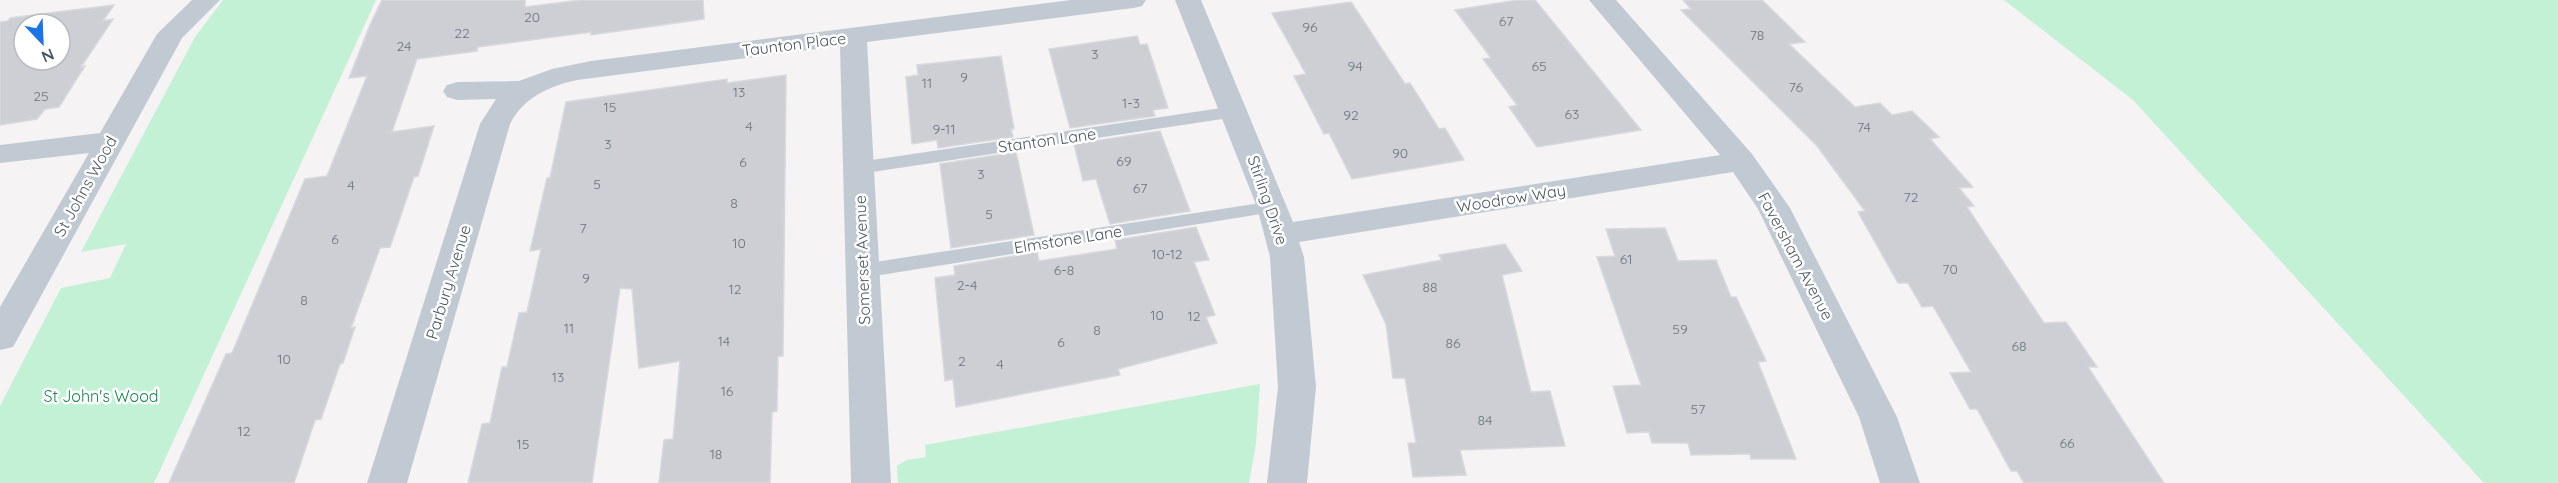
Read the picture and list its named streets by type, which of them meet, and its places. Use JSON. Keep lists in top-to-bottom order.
{
  "streets": {
    "street": [
      "Taunton Place",
      "St Johns Wood",
      "Woodrow Way",
      "Stirling Drive",
      "Faversham Avenue",
      "Somerset Avenue",
      "Parbury Avenue"
    ],
    "lane": ["Stanton Lane", "Elmstone Lane"]
  },
  "crossings": [
    ["Taunton Place", "Somerset Avenue"],
    ["Taunton Place", "Parbury Avenue"],
    ["Stanton Lane", "Stirling Drive"],
    ["Stanton Lane", "Somerset Avenue"],
    ["Woodrow Way", "Stirling Drive"],
    ["Woodrow Way", "Elmstone Lane"],
    ["Woodrow Way", "Faversham Avenue"],
    ["Stirling Drive", "Elmstone Lane"],
    ["Elmstone Lane", "Somerset Avenue"]
  ],
  "parks": ["St John's Wood"],
  "house_numbers": [
    "20",
    "67",
    "96",
    "22",
    "78",
    "24",
    "3",
    "94",
    "65",
    "9",
    "11",
    "76",
    "13",
    "25",
    "1-3",
    "15",
    "63",
    "92",
    "4",
    "74",
    "9-11",
    "3",
    "90",
    "69",
    "6",
    "3",
    "5",
    "4",
    "67",
    "72",
    "8",
    "5",
    "7",
    "6",
    "10",
    "10-12",
    "61",
    "70",
    "6-8",
    "9",
    "2-4",
    "88",
    "12",
    "8",
    "10",
    "12",
    "11",
    "59",
    "8",
    "14",
    "6",
    "86",
    "68",
    "10",
    "2",
    "4",
    "13",
    "16",
    "57",
    "84",
    "12",
    "66",
    "15",
    "18"
  ],
  "north": "bottom right"
}
